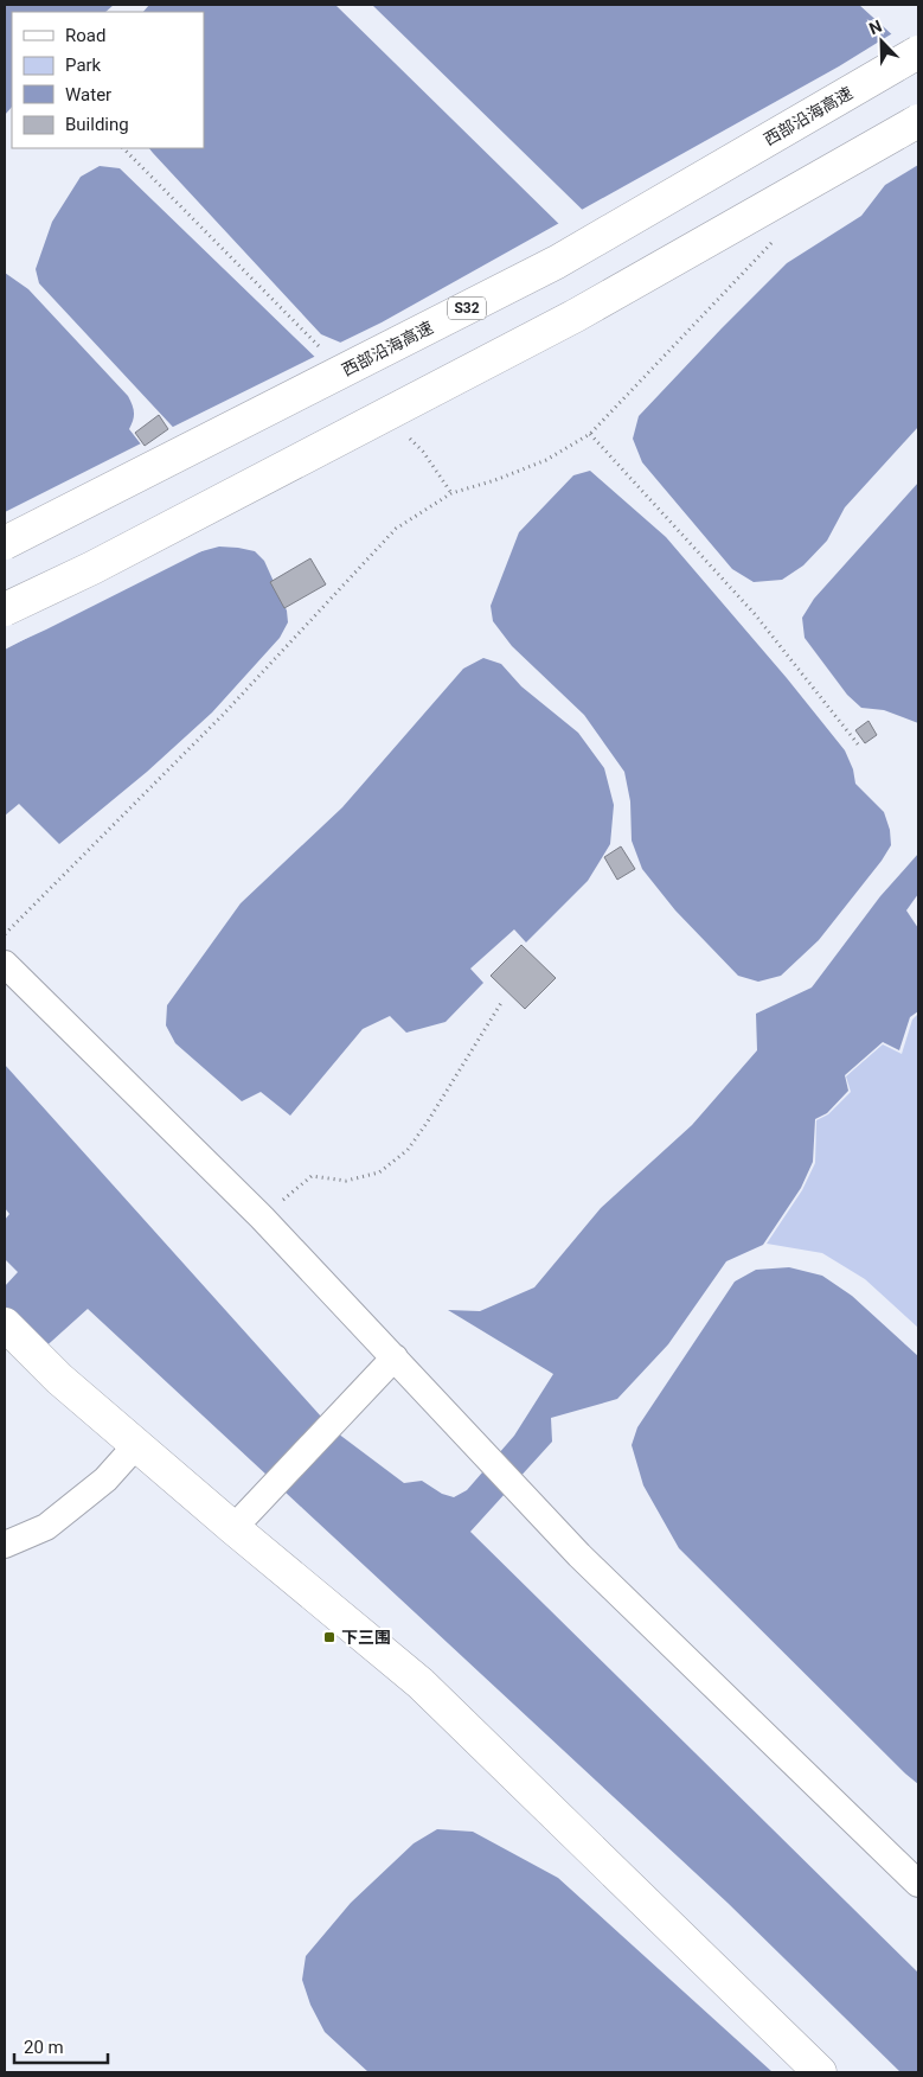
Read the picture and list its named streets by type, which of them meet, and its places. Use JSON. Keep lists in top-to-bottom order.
{
  "streets": {
    "main road": ["西部沿海高速", "S32"]
  },
  "places": {
    "transit": ["下三围"]
  },
  "legend": [
    "Road",
    "Park",
    "Water",
    "Building"
  ],
  "scale_bar": "20 m",
  "north": "top left"
}
